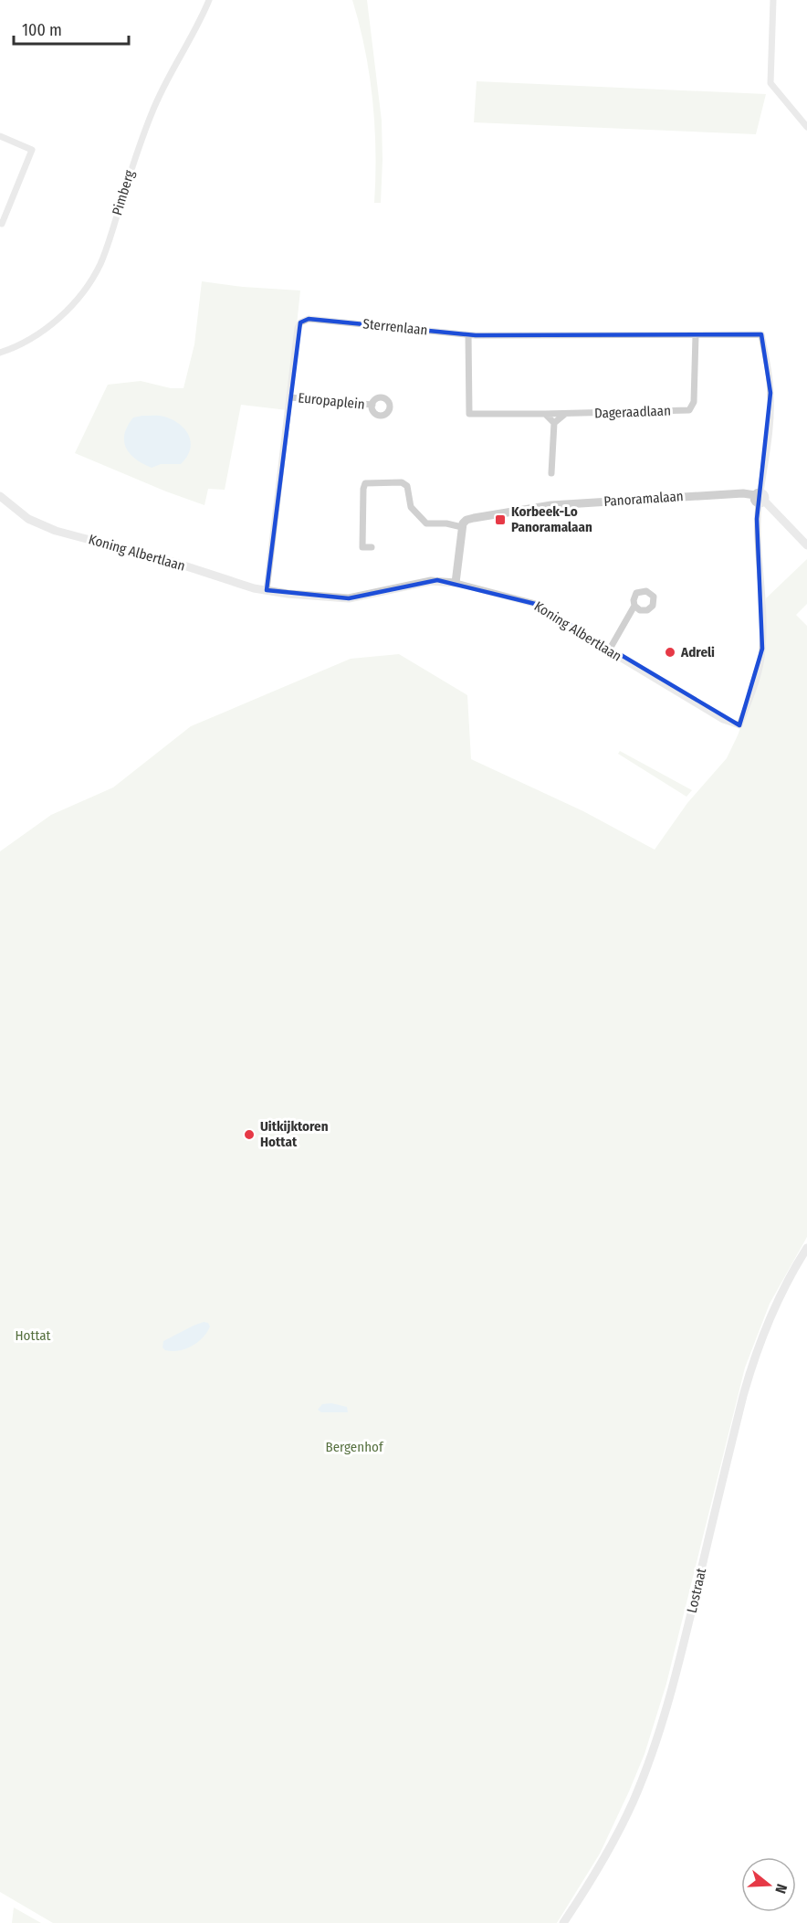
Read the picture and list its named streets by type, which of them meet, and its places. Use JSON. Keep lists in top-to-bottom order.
{
  "streets": {
    "street": [
      "Pimberg",
      "Sterrenlaan",
      "Europaplein",
      "Dageraadlaan",
      "Panoramalaan",
      "Koning Albertlaan",
      "Lostraat"
    ]
  },
  "crossings": [
    ["Sterrenlaan", "Europaplein"],
    ["Sterrenlaan", "Dageraadlaan"],
    ["Sterrenlaan", "Panoramalaan"],
    ["Sterrenlaan", "Koning Albertlaan"],
    ["Panoramalaan", "Koning Albertlaan"]
  ],
  "parks": ["Hottat", "Bergenhof"],
  "places": {
    "transit": ["Korbeek-Lo Panoramalaan"],
    "other": ["Adreli", "Uitkijktoren Hottat"]
  },
  "scale_bar": "100 m",
  "north": "right"
}
